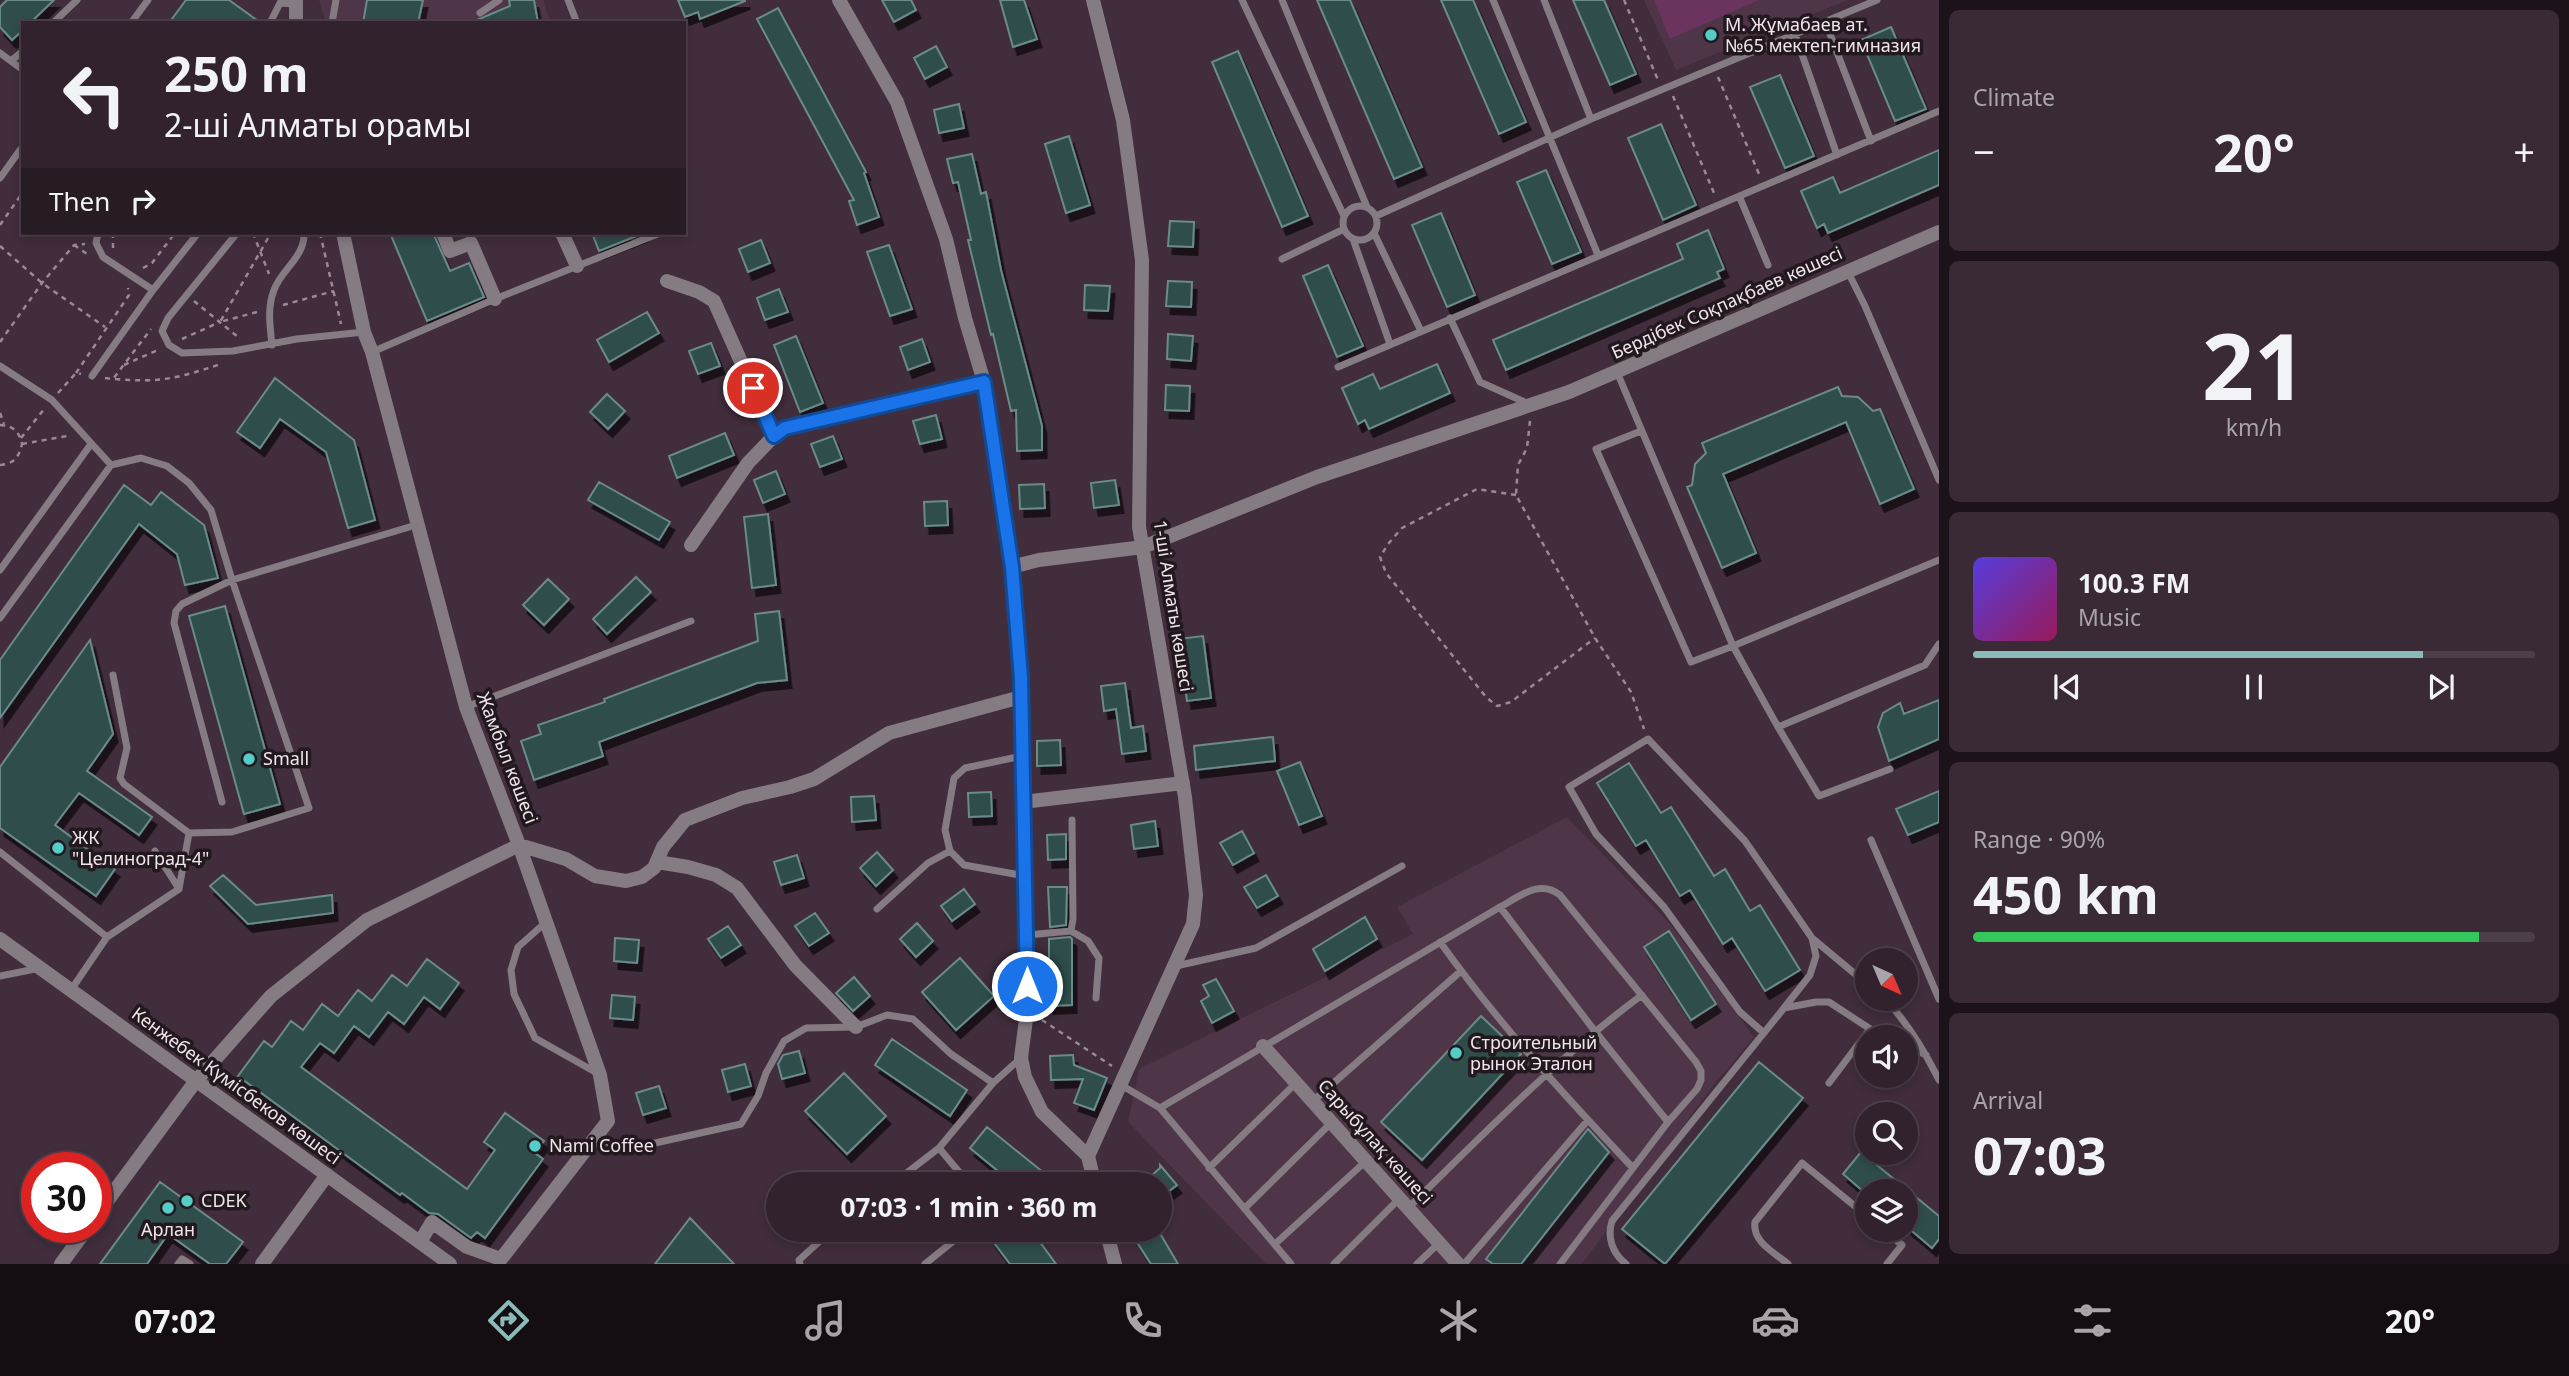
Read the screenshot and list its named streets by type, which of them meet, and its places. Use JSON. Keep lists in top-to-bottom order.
{
  "streets": {
    "street": [
      "Бердібек Соқпақбаев көшесі",
      "1-ші Алматы көшесі",
      "Жамбыл көшесі",
      "Кенжебек Күмісбеков көшесі",
      "Сарыбұлақ көшесі"
    ]
  },
  "crossings": [
    ["Бердібек Соқпақбаев көшесі", "1-ші Алматы көшесі"],
    ["Жамбыл көшесі", "Кенжебек Күмісбеков көшесі"]
  ],
  "places": [
    "М. Жұмабаев ат. №65 мектеп-гимназия",
    "Small",
    "ЖК \"Целиноград-4\"",
    "Строительный рынок Эталон",
    "Nami Coffee",
    "CDEK",
    "Арлан"
  ],
  "north": "bottom right",
  "page": {
    "tile": [
      "Climate",
      ["21", "km/h"],
      ["Range · 90%", "450 km"],
      ["Arrival", "07:03"]
    ],
    "turn": ["250 m", "2-ші Алматы орамы"],
    "heat": ["−", "20°", "+"],
    "then": "Then",
    "song": ["100.3 FM", "Music"],
    "limit": "30",
    "trip": "07:03 · 1 min · 360 m",
    "tabs": ["07:02", "20°"]
  }
}
